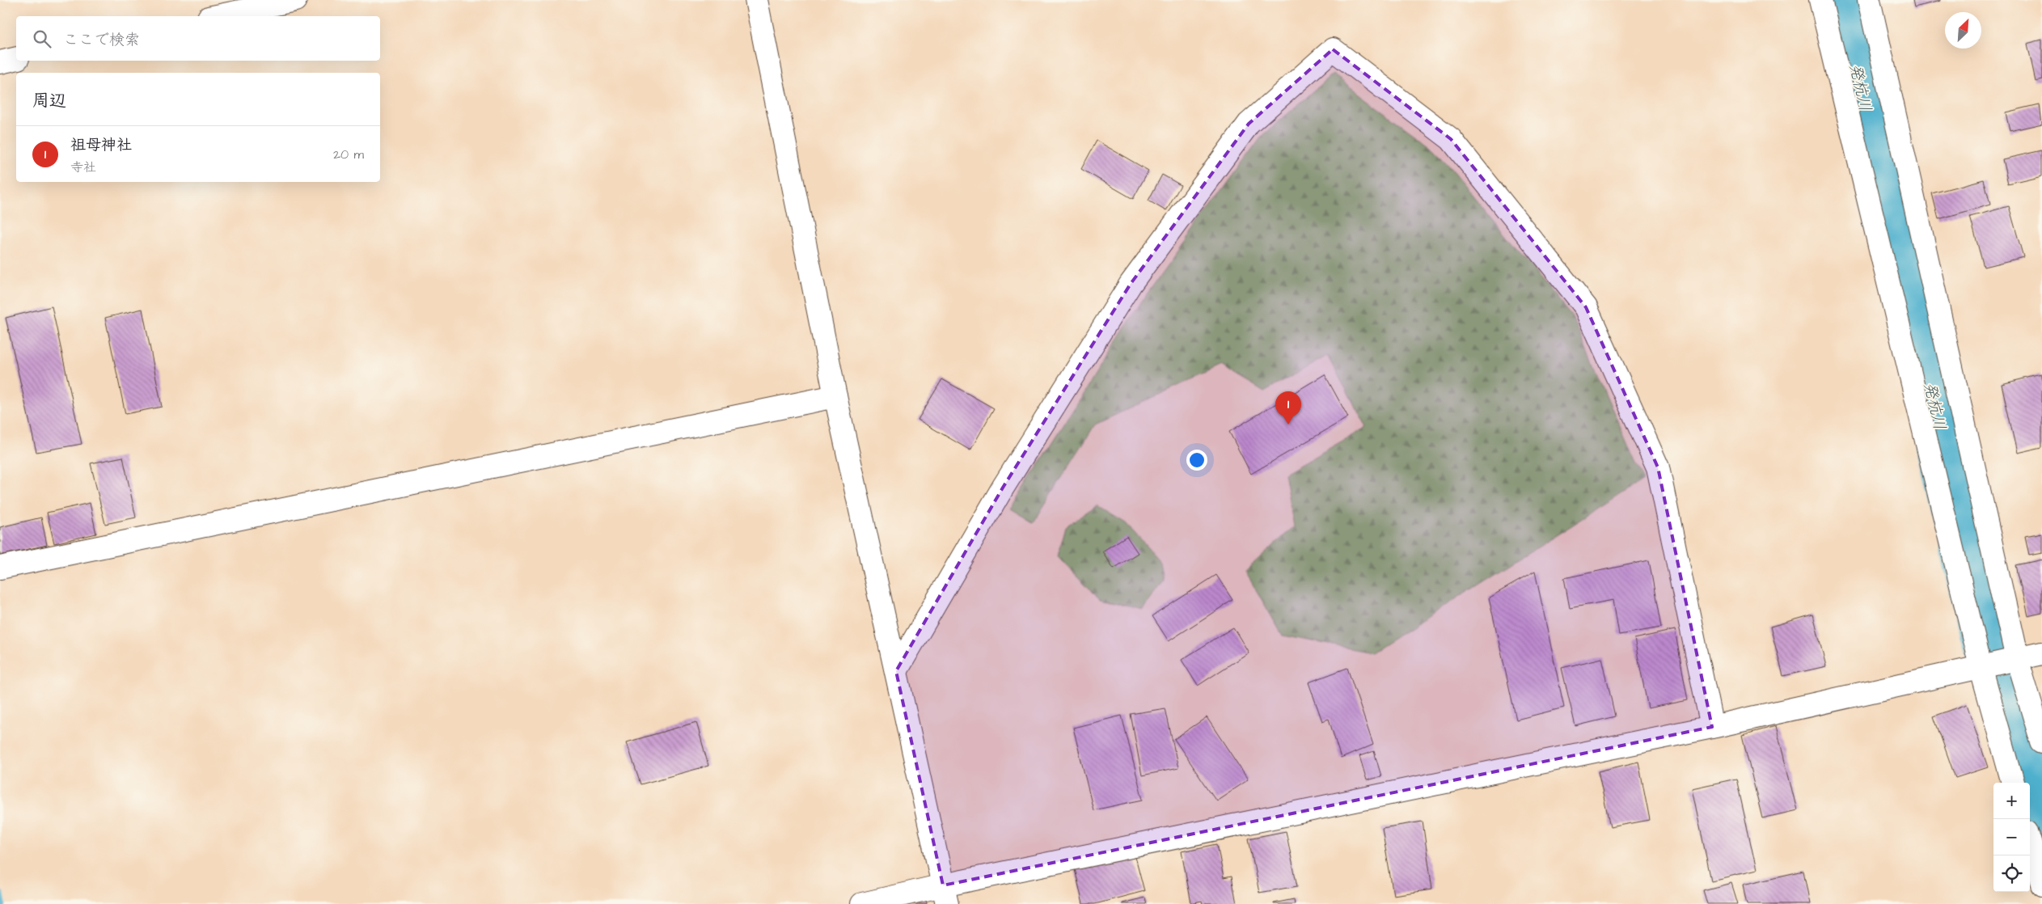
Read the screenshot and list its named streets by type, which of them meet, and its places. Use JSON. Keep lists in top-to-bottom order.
{
  "water": ["発杭川"],
  "north": "top right",
  "page": {
    "search": "ここで検索",
    "heading": "周辺",
    "list": [
      {
        "mark": "1",
        "name": "祖母神社",
        "note": "寺社",
        "value": "20 m"
      }
    ],
    "pins": "1",
    "map_buttons": ["+", "−"]
  }
}
